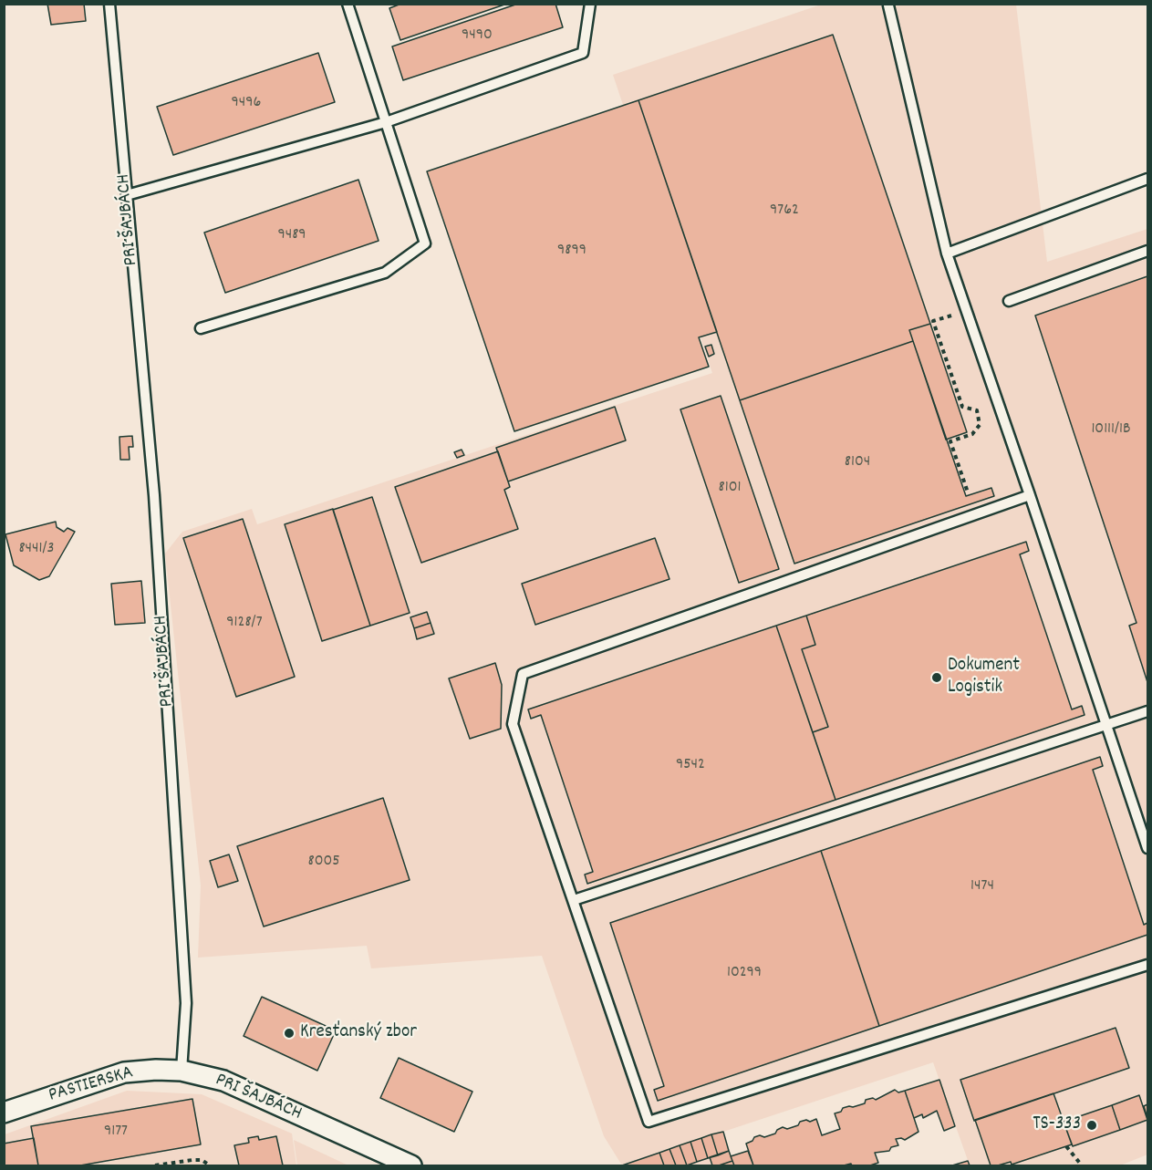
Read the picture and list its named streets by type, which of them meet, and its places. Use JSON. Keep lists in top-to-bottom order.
{
  "streets": {
    "street": ["PRI ŠAJBÁCH", "PASTIERSKA"]
  },
  "crossings": [
    ["PRI ŠAJBÁCH", "PASTIERSKA"]
  ],
  "places": ["Dokument Logistik", "Kresťanský zbor", "TS-333"],
  "house_numbers": [
    "9490",
    "9496",
    "9762",
    "9489",
    "9899",
    "10111/1B",
    "8104",
    "8101",
    "8441/3",
    "9128/7",
    "9542",
    "8005",
    "1474",
    "10299",
    "9177"
  ]
}
